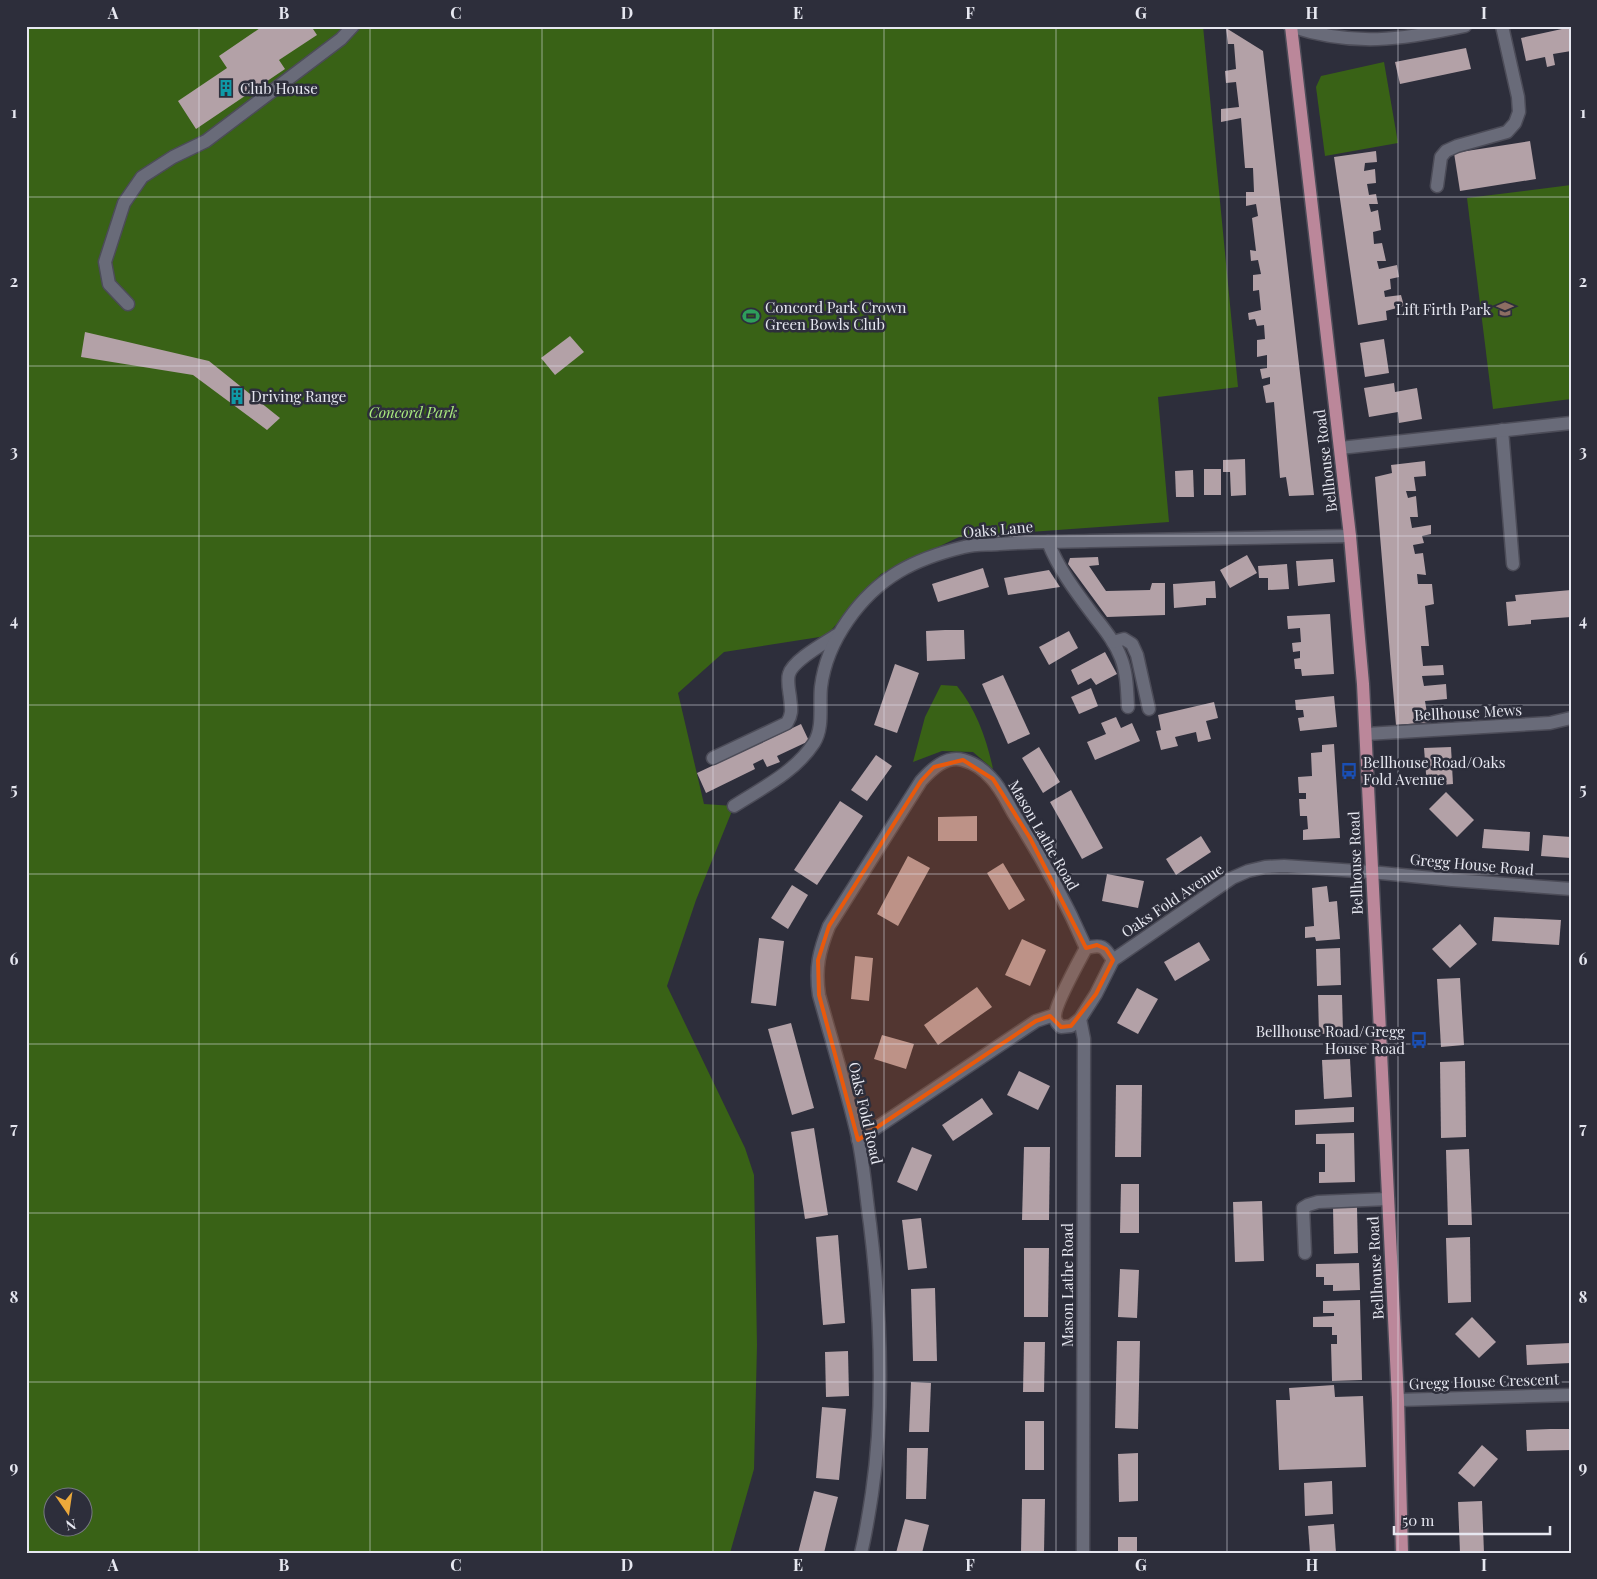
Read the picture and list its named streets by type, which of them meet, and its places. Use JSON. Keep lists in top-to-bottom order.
{
  "streets": {
    "main road": ["Bellhouse Road"],
    "street": [
      "Oaks Lane",
      "Bellhouse Mews",
      "Mason Lathe Road",
      "Gregg House Road",
      "Oaks Fold Avenue",
      "Oaks Fold Road",
      "Gregg House Crescent"
    ]
  },
  "crossings": [
    ["Bellhouse Road", "Oaks Lane"],
    ["Bellhouse Road", "Bellhouse Mews"],
    ["Bellhouse Road", "Gregg House Road"],
    ["Bellhouse Road", "Oaks Fold Avenue"],
    ["Bellhouse Road", "Gregg House Crescent"],
    ["Mason Lathe Road", "Oaks Fold Road"],
    ["Gregg House Road", "Oaks Fold Avenue"]
  ],
  "parks": ["Concord Park"],
  "places": {
    "building": ["Club House", "Driving Range"],
    "school or university": ["Lift Firth Park"],
    "sports": ["Concord Park Crown Green Bowls Club"],
    "bus stop": ["Bellhouse Road/Oaks Fold Avenue", "Bellhouse Road/Gregg House Road"]
  },
  "scale_bar": "50 m",
  "north": "bottom",
  "grid": {
    "columns": [
      "A",
      "B",
      "C",
      "D",
      "E",
      "F",
      "G",
      "H",
      "I"
    ],
    "rows": [
      "1",
      "2",
      "3",
      "4",
      "5",
      "6",
      "7",
      "8",
      "9"
    ]
  }
}
